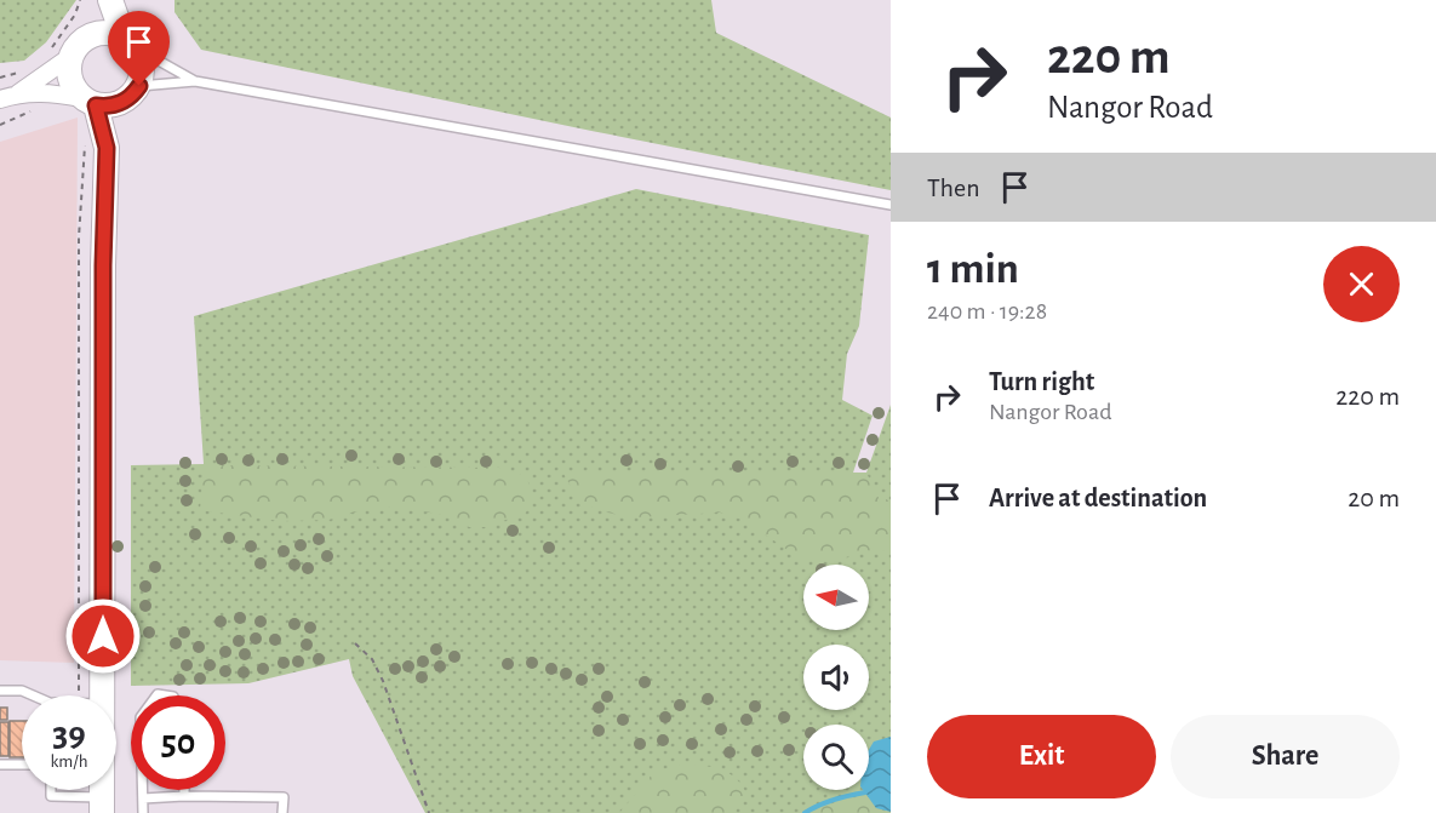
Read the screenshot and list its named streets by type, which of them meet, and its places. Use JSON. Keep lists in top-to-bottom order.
{
  "north": "left",
  "page": {
    "turn": ["220 m", "Nangor Road"],
    "then": "Then",
    "heading": ["1 min", "240 m · 19:28"],
    "list": [
      {
        "name": "Turn right",
        "note": "Nangor Road",
        "value": "220 m"
      },
      {
        "name": "Arrive at destination",
        "value": "20 m"
      }
    ],
    "speed": "39 km/h",
    "limit": "50",
    "buttons": ["Exit", "Share"]
  }
}
